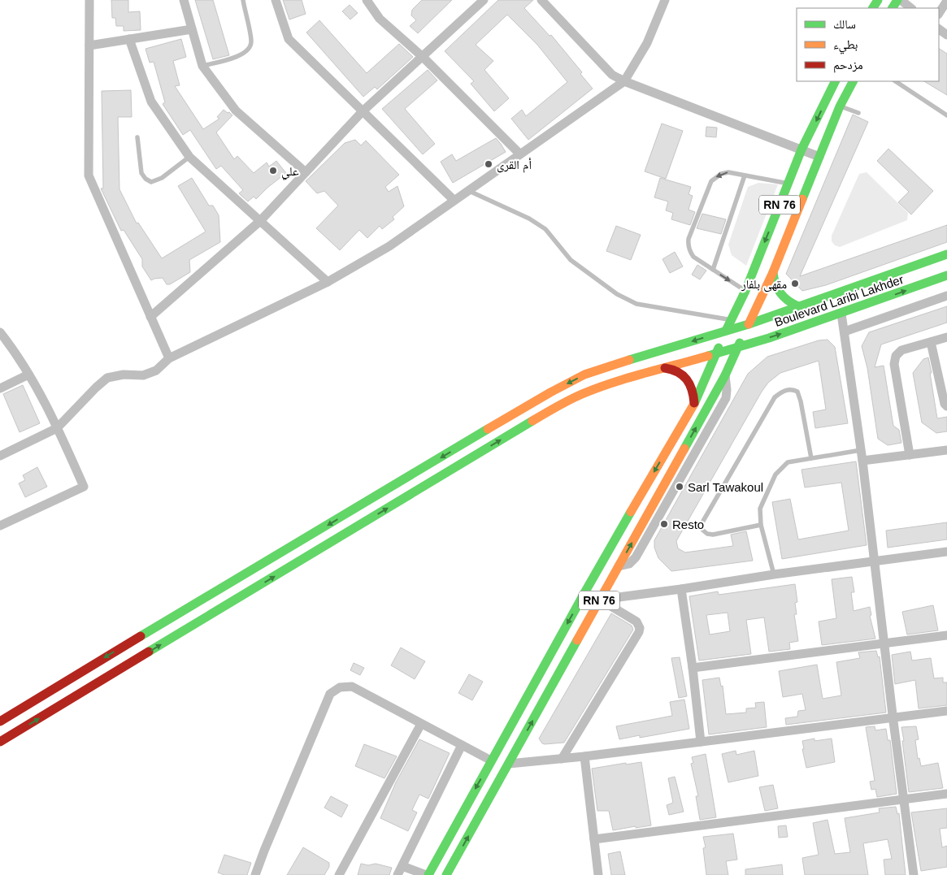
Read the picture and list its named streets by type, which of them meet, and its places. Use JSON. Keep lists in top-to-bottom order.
{
  "streets": {
    "main road": ["RN 76", "Boulevard Laribi Lakhder"]
  },
  "crossings": [
    ["RN 76", "Boulevard Laribi Lakhder"]
  ],
  "places": [
    "أم القرى",
    "علي",
    "مقهى بلفار",
    "Sarl Tawakoul",
    "Resto"
  ],
  "legend": ["سالك", "بطيء", "مزدحم"]
}
